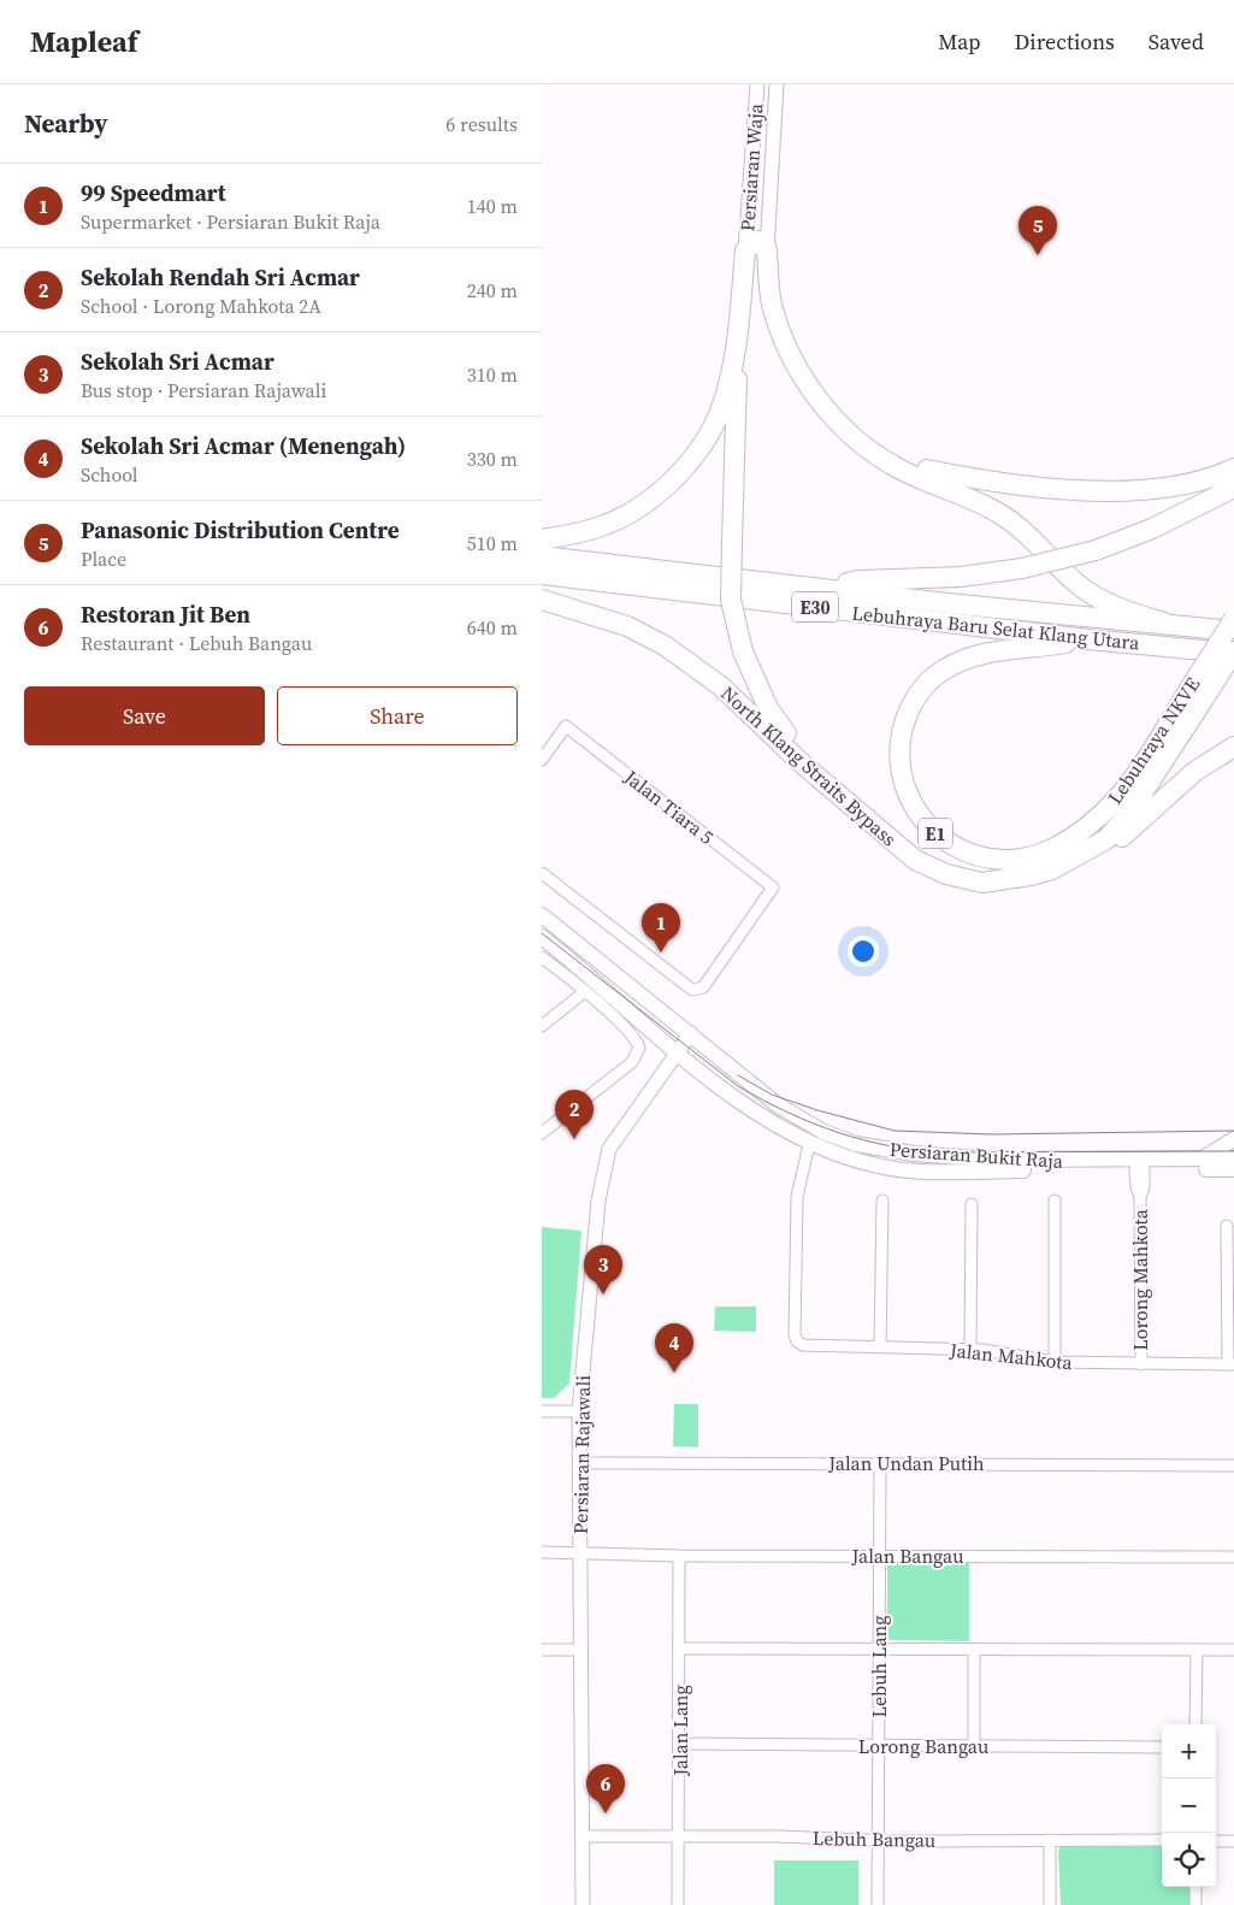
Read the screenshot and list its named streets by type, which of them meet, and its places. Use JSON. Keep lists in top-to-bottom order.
{
  "streets": {
    "highway": [
      "E30",
      "Lebuhraya Baru Selat Klang Utara",
      "Lebuhraya NKVE",
      "North Klang Straits Bypass",
      "E1"
    ],
    "main road": ["Persiaran Bukit Raja"],
    "street": [
      "Persiaran Waja",
      "Jalan Tiara 5",
      "Lorong Mahkota",
      "Jalan Mahkota",
      "Persiaran Rajawali",
      "Jalan Undan Putih",
      "Jalan Bangau",
      "Lebuh Lang",
      "Jalan Lang",
      "Lorong Bangau",
      "Lebuh Bangau"
    ]
  },
  "crossings": [
    ["Lebuhraya Baru Selat Klang Utara", "Lebuhraya NKVE"],
    ["Lebuhraya Baru Selat Klang Utara", "North Klang Straits Bypass"],
    ["Lebuhraya NKVE", "North Klang Straits Bypass"],
    ["Persiaran Bukit Raja", "Lorong Mahkota"],
    ["Persiaran Bukit Raja", "Jalan Mahkota"],
    ["Persiaran Bukit Raja", "Persiaran Rajawali"],
    ["Lorong Mahkota", "Jalan Mahkota"],
    ["Persiaran Rajawali", "Jalan Undan Putih"],
    ["Persiaran Rajawali", "Jalan Bangau"],
    ["Persiaran Rajawali", "Lebuh Bangau"],
    ["Jalan Undan Putih", "Lebuh Lang"],
    ["Jalan Bangau", "Lebuh Lang"],
    ["Jalan Bangau", "Jalan Lang"],
    ["Lebuh Lang", "Lorong Bangau"],
    ["Lebuh Lang", "Lebuh Bangau"],
    ["Jalan Lang", "Lorong Bangau"],
    ["Jalan Lang", "Lebuh Bangau"]
  ],
  "page": {
    "header": "Mapleaf",
    "nav": ["Map", "Directions", "Saved"],
    "heading": ["Nearby", "6 results"],
    "list": [
      {
        "mark": "1",
        "name": "99 Speedmart",
        "note": "Supermarket · Persiaran Bukit Raja",
        "value": "140 m"
      },
      {
        "mark": "2",
        "name": "Sekolah Rendah Sri Acmar",
        "note": "School · Lorong Mahkota 2A",
        "value": "240 m"
      },
      {
        "mark": "3",
        "name": "Sekolah Sri Acmar",
        "note": "Bus stop · Persiaran Rajawali",
        "value": "310 m"
      },
      {
        "mark": "4",
        "name": "Sekolah Sri Acmar (Menengah)",
        "note": "School",
        "value": "330 m"
      },
      {
        "mark": "5",
        "name": "Panasonic Distribution Centre",
        "note": "Place",
        "value": "510 m"
      },
      {
        "mark": "6",
        "name": "Restoran Jit Ben",
        "note": "Restaurant · Lebuh Bangau",
        "value": "640 m"
      }
    ],
    "pins": [
      "5",
      "1",
      "2",
      "3",
      "4",
      "6"
    ],
    "buttons": ["Save", "Share"],
    "map_buttons": ["+", "−"]
  }
}
